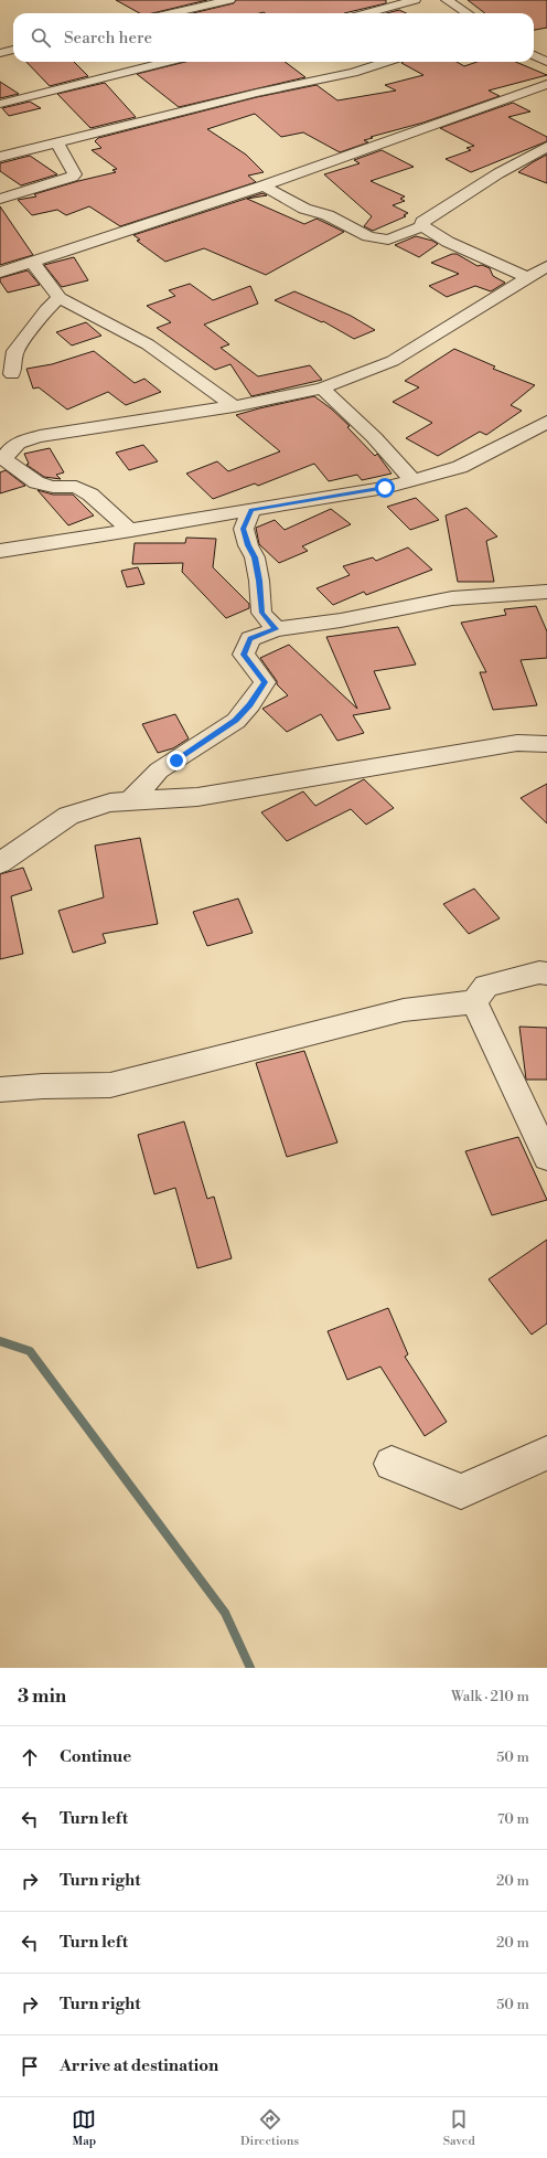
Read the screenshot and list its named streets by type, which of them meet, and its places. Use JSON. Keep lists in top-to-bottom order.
{
  "page": {
    "search": "Search here",
    "heading": ["3 min", "Walk · 210 m"],
    "list": [
      ["Continue", "50 m"],
      ["Turn left", "70 m"],
      ["Turn right", "20 m"],
      ["Turn left", "20 m"],
      ["Turn right", "50 m"],
      "Arrive at destination"
    ],
    "nav": ["Map", "Directions", "Saved"]
  }
}
